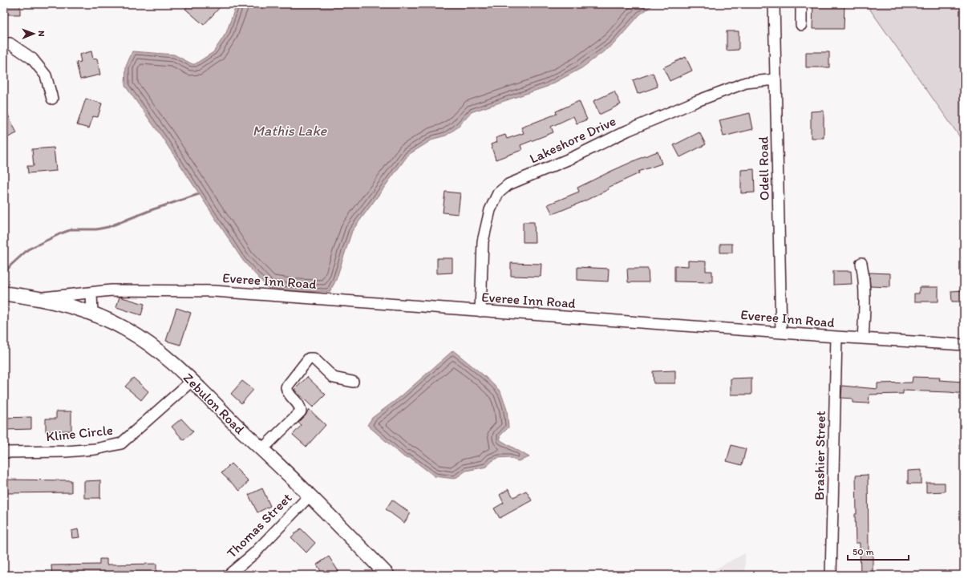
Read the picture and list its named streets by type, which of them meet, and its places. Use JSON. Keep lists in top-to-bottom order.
{
  "streets": {
    "main road": ["Zebulon Road"],
    "street": [
      "Lakeshore Drive",
      "Odell Road",
      "Everee Inn Road",
      "Kline Circle",
      "Brashier Street",
      "Thomas Street"
    ]
  },
  "crossings": [
    ["Lakeshore Drive", "Odell Road"],
    ["Lakeshore Drive", "Everee Inn Road"],
    ["Odell Road", "Everee Inn Road"],
    ["Everee Inn Road", "Zebulon Road"],
    ["Everee Inn Road", "Brashier Street"],
    ["Zebulon Road", "Kline Circle"],
    ["Zebulon Road", "Thomas Street"]
  ],
  "water": ["Mathis Lake"],
  "scale_bar": "50 m",
  "north": "right"
}
